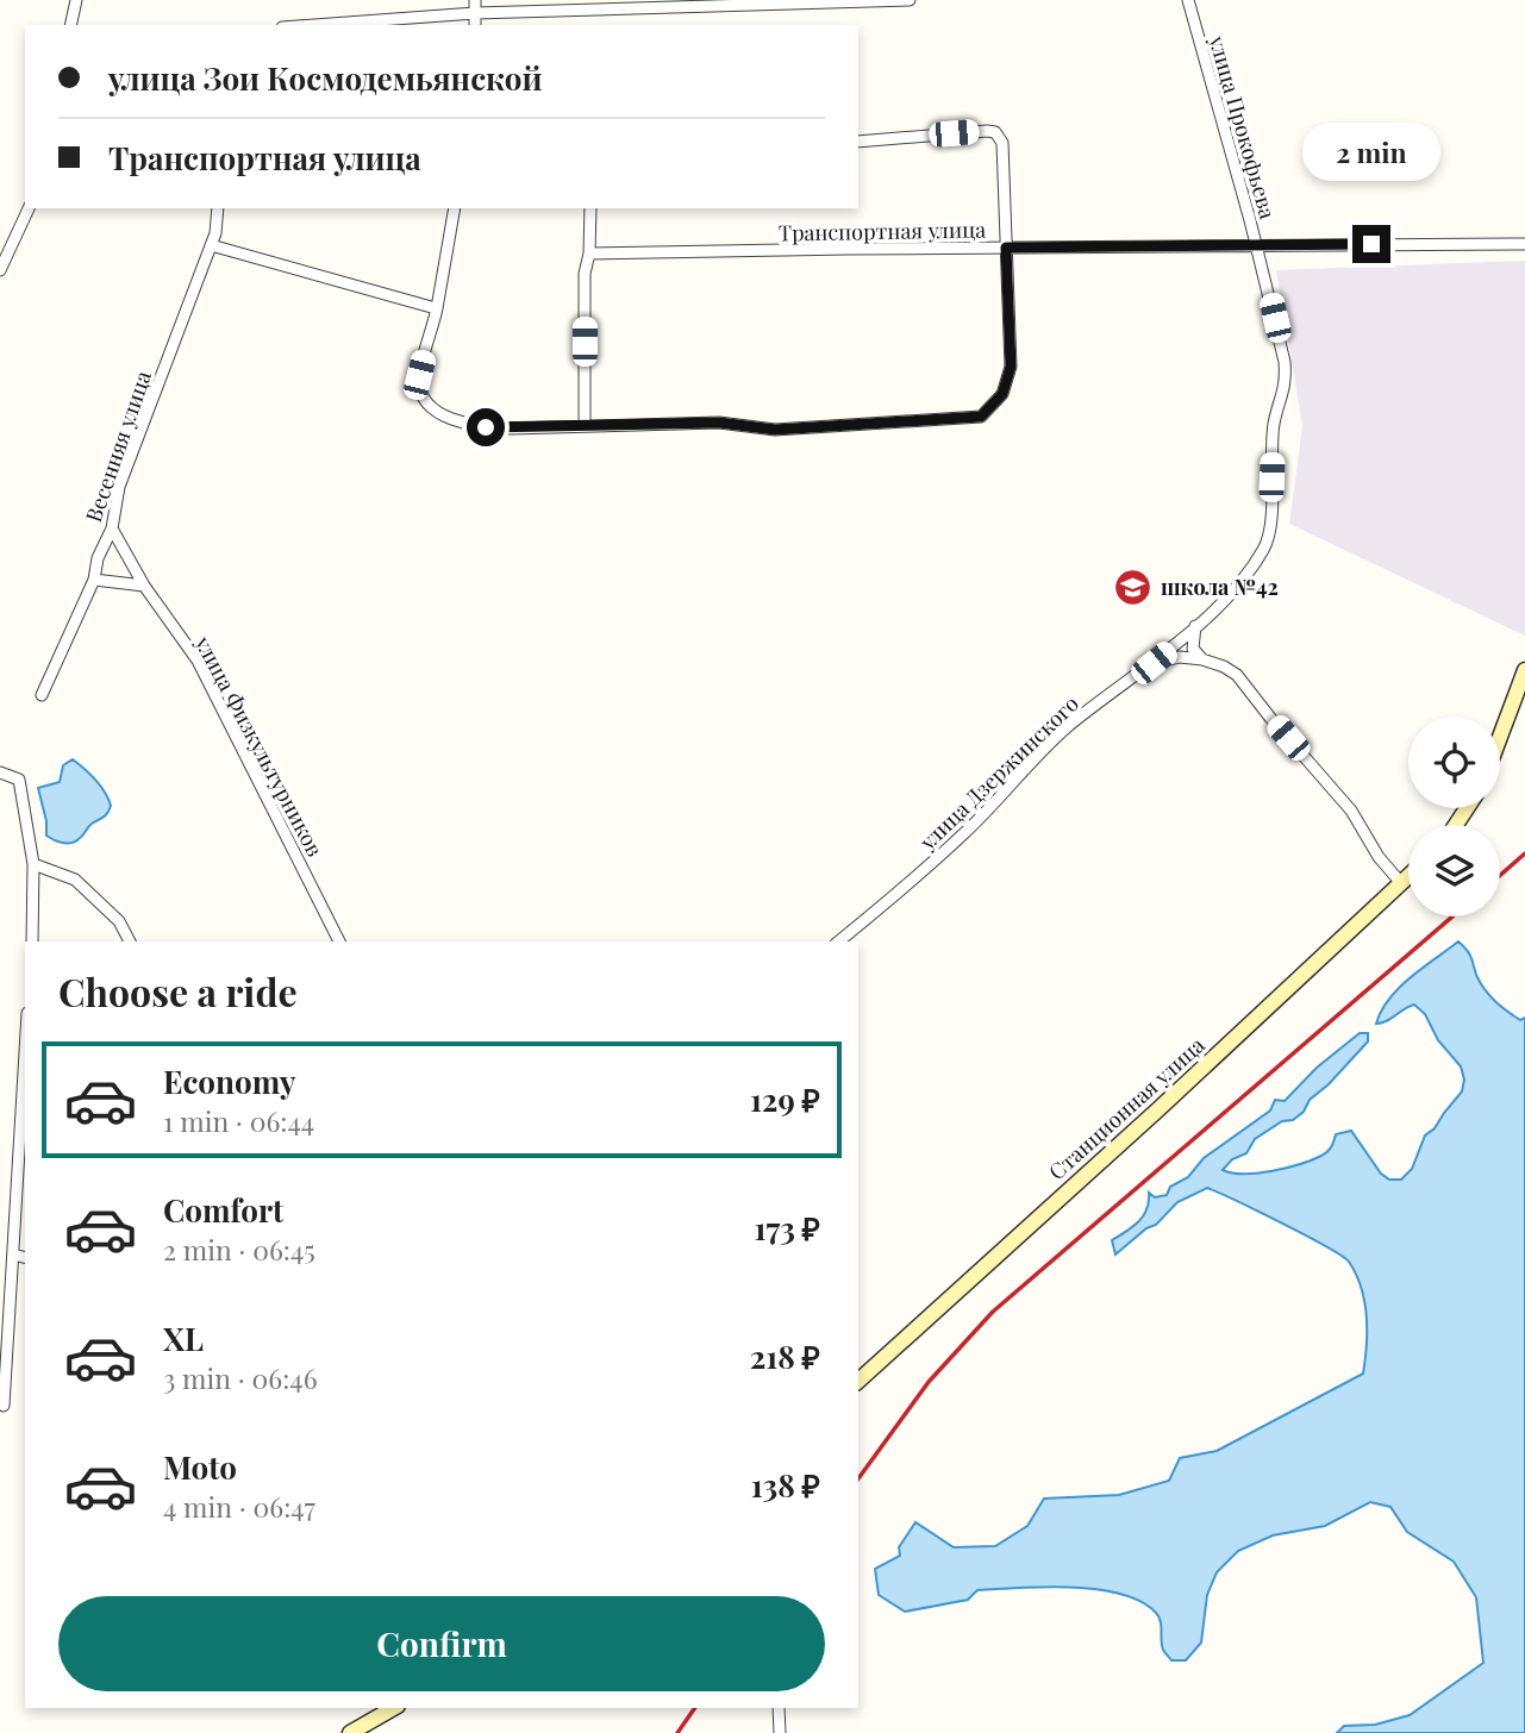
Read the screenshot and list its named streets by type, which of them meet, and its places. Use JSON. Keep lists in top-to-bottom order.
{
  "streets": {
    "street": [
      "улица Прокофьева",
      "Транспортная улица",
      "Весенняя улица",
      "улица Физкультурников",
      "улица Дзержинского",
      "Станционная улица"
    ]
  },
  "crossings": [
    ["улица Прокофьева", "Транспортная улица"],
    ["улица Прокофьева", "улица Дзержинского"],
    ["Весенняя улица", "улица Физкультурников"]
  ],
  "places": {
    "school or university": ["школа №42"]
  },
  "page": {
    "banner": ["улица Зои Космодемьянской", "Транспортная улица"],
    "bubble": "2 min",
    "heading": "Choose a ride",
    "list": [
      {
        "name": "Economy",
        "note": "1 min · 06:44",
        "value": "129 ₽"
      },
      {
        "name": "Comfort",
        "note": "2 min · 06:45",
        "value": "173 ₽"
      },
      {
        "name": "XL",
        "note": "3 min · 06:46",
        "value": "218 ₽"
      },
      {
        "name": "Moto",
        "note": "4 min · 06:47",
        "value": "138 ₽"
      }
    ],
    "buttons": "Confirm"
  }
}
